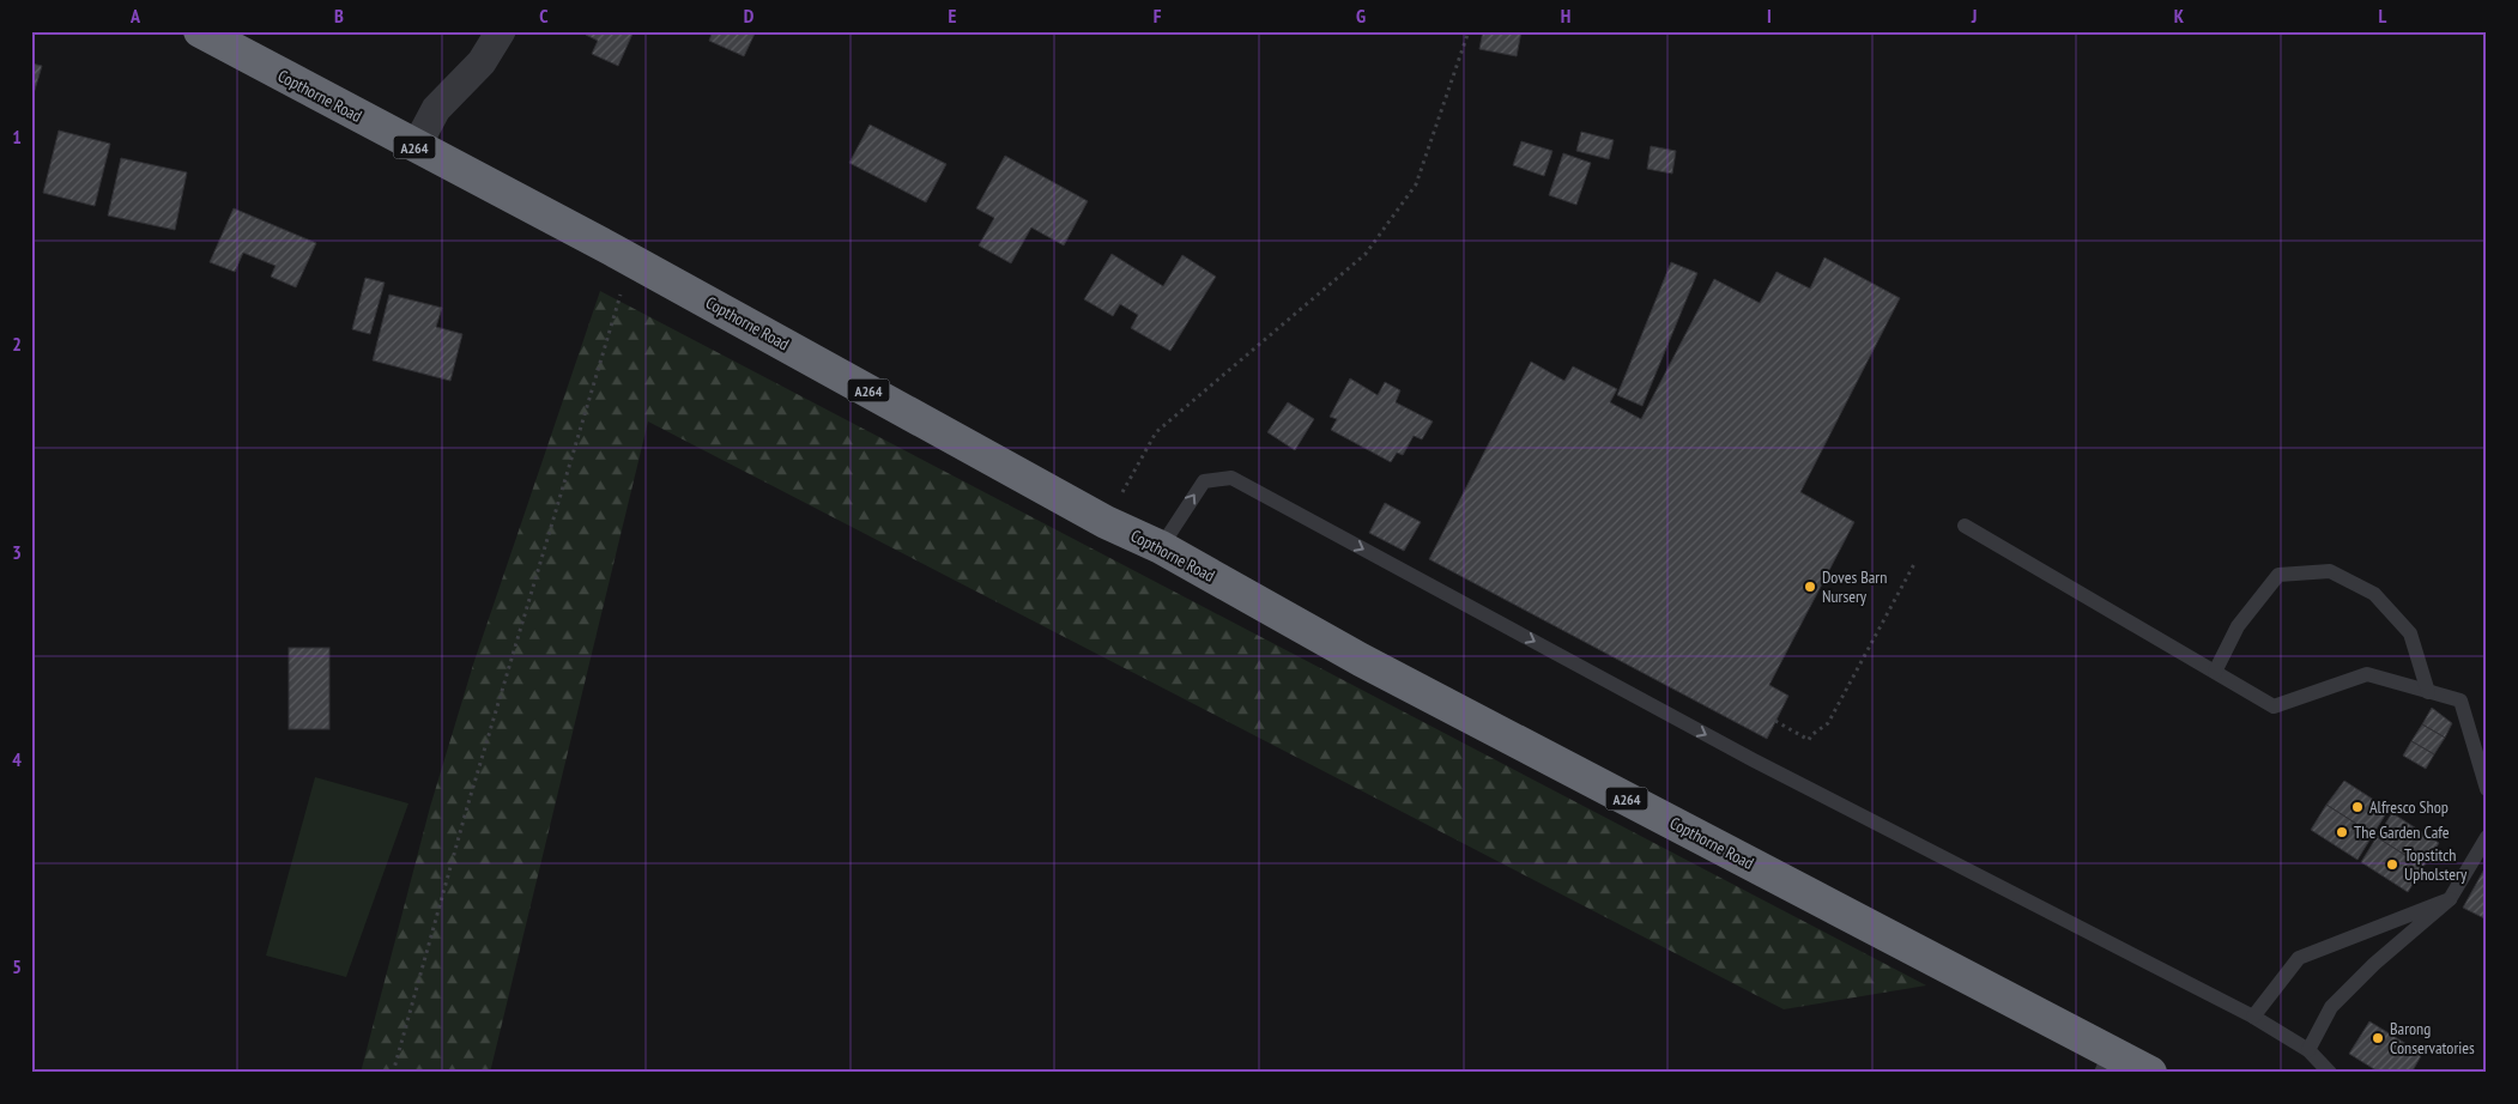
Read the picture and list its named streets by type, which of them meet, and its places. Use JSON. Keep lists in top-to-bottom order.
{
  "streets": {
    "highway": ["Copthorne Road", "A264"]
  },
  "places": [
    "Doves Barn Nursery",
    "Alfresco Shop",
    "The Garden Cafe",
    "Topstitch Upholstery",
    "Barong Conservatories"
  ],
  "grid": {
    "columns": [
      "A",
      "B",
      "C",
      "D",
      "E",
      "F",
      "G",
      "H",
      "I",
      "J",
      "K",
      "L"
    ],
    "rows": [
      "1",
      "2",
      "3",
      "4",
      "5"
    ]
  }
}
